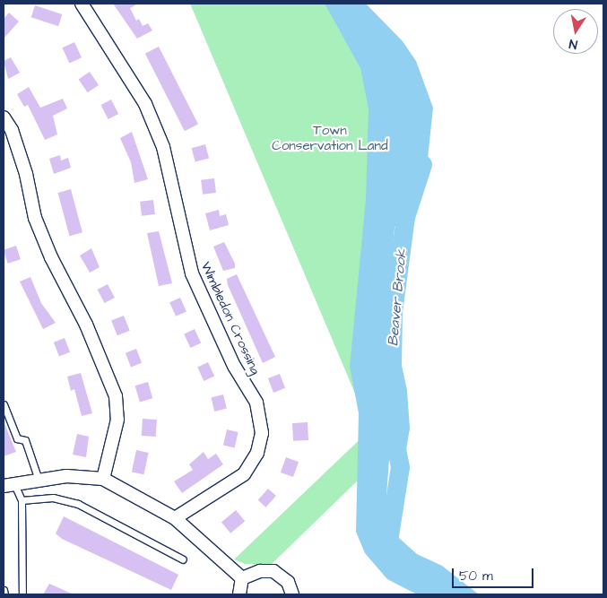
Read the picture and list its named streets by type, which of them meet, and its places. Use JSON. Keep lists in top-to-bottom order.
{
  "streets": {
    "street": ["Wimbledon Crossing"]
  },
  "water": ["Beaver Brook"],
  "parks": ["Town Conservation Land"],
  "scale_bar": "50 m",
  "north": "bottom"
}
